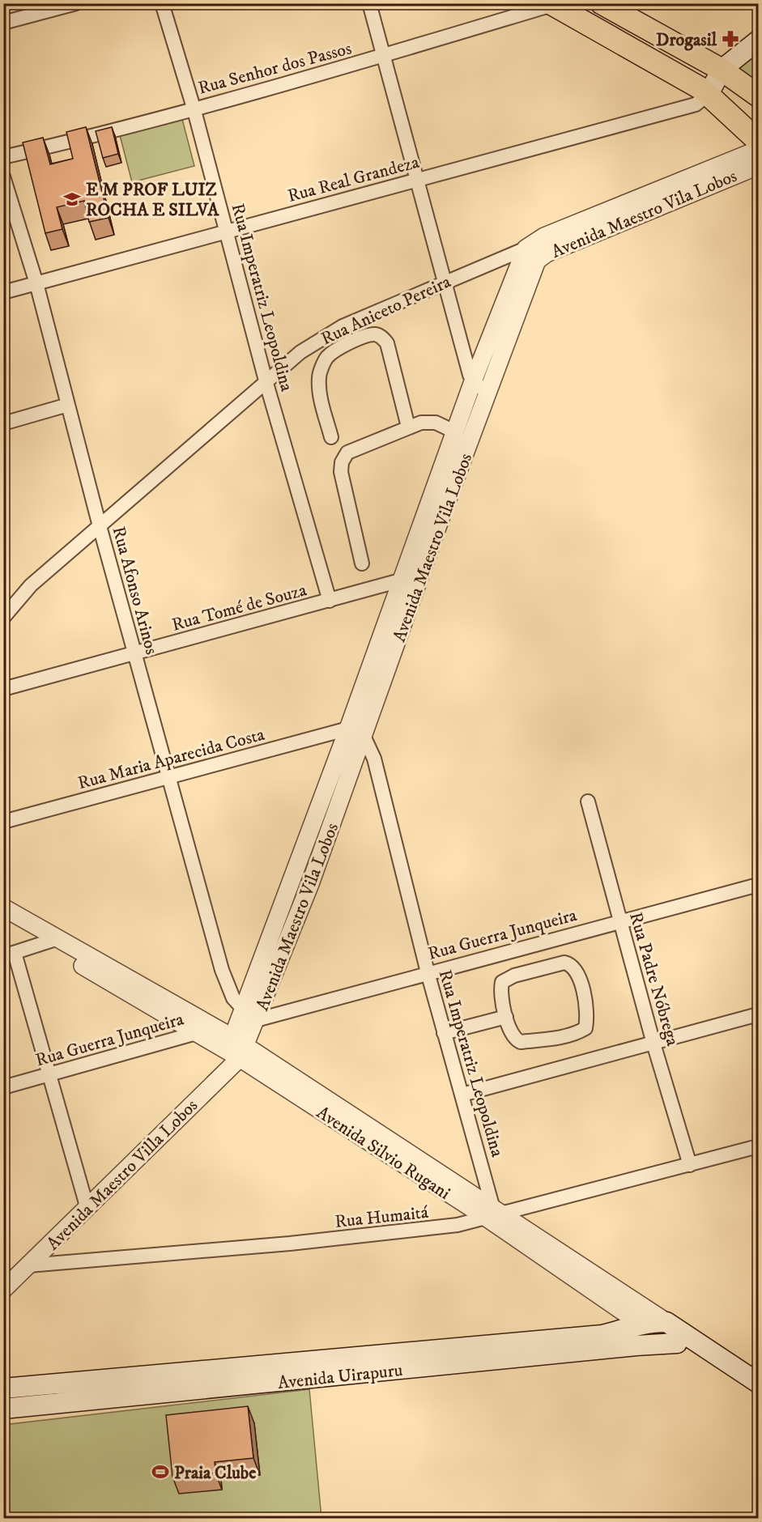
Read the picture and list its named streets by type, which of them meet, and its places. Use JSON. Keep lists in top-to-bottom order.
{
  "streets": {
    "main road": ["Avenida Silvio Rugani", "Avenida Uirapuru"],
    "street": [
      "Rua Senhor dos Passos",
      "Rua Real Grandeza",
      "Avenida Maestro Vila Lobos",
      "Rua Imperatriz Leopoldina",
      "Rua Aniceto Pereira",
      "Rua Afonso Arinos",
      "Rua Tomé de Souza",
      "Rua Maria Aparecida Costa",
      "Rua Guerra Junqueira",
      "Rua Padre Nóbrega",
      "Avenida Maestro Villa Lobos",
      "Rua Humaitá"
    ]
  },
  "crossings": [
    ["Rua Senhor dos Passos", "Rua Imperatriz Leopoldina"],
    ["Rua Real Grandeza", "Rua Imperatriz Leopoldina"],
    ["Rua Real Grandeza", "Rua Afonso Arinos"],
    ["Avenida Maestro Vila Lobos", "Rua Imperatriz Leopoldina"],
    ["Avenida Maestro Vila Lobos", "Rua Aniceto Pereira"],
    ["Avenida Maestro Vila Lobos", "Rua Afonso Arinos"],
    ["Avenida Maestro Vila Lobos", "Rua Tomé de Souza"],
    ["Avenida Maestro Vila Lobos", "Rua Maria Aparecida Costa"],
    ["Avenida Maestro Vila Lobos", "Rua Guerra Junqueira"],
    ["Avenida Maestro Vila Lobos", "Avenida Silvio Rugani"],
    ["Avenida Maestro Vila Lobos", "Avenida Maestro Villa Lobos"],
    ["Rua Imperatriz Leopoldina", "Rua Aniceto Pereira"],
    ["Rua Imperatriz Leopoldina", "Rua Tomé de Souza"],
    ["Rua Imperatriz Leopoldina", "Rua Maria Aparecida Costa"],
    ["Rua Imperatriz Leopoldina", "Rua Guerra Junqueira"],
    ["Rua Imperatriz Leopoldina", "Avenida Silvio Rugani"],
    ["Rua Imperatriz Leopoldina", "Rua Humaitá"],
    ["Rua Aniceto Pereira", "Rua Afonso Arinos"],
    ["Rua Afonso Arinos", "Rua Tomé de Souza"],
    ["Rua Afonso Arinos", "Rua Maria Aparecida Costa"],
    ["Rua Afonso Arinos", "Rua Guerra Junqueira"],
    ["Rua Guerra Junqueira", "Rua Padre Nóbrega"],
    ["Rua Guerra Junqueira", "Avenida Silvio Rugani"],
    ["Rua Padre Nóbrega", "Rua Humaitá"],
    ["Avenida Silvio Rugani", "Avenida Maestro Villa Lobos"],
    ["Avenida Silvio Rugani", "Rua Humaitá"],
    ["Avenida Silvio Rugani", "Avenida Uirapuru"],
    ["Avenida Maestro Villa Lobos", "Rua Humaitá"]
  ],
  "places": {
    "pharmacy": ["Drogasil"],
    "school or university": ["E M PROF LUIZ ROCHA E SILVA"],
    "sports": ["Praia Clube"]
  }
}
